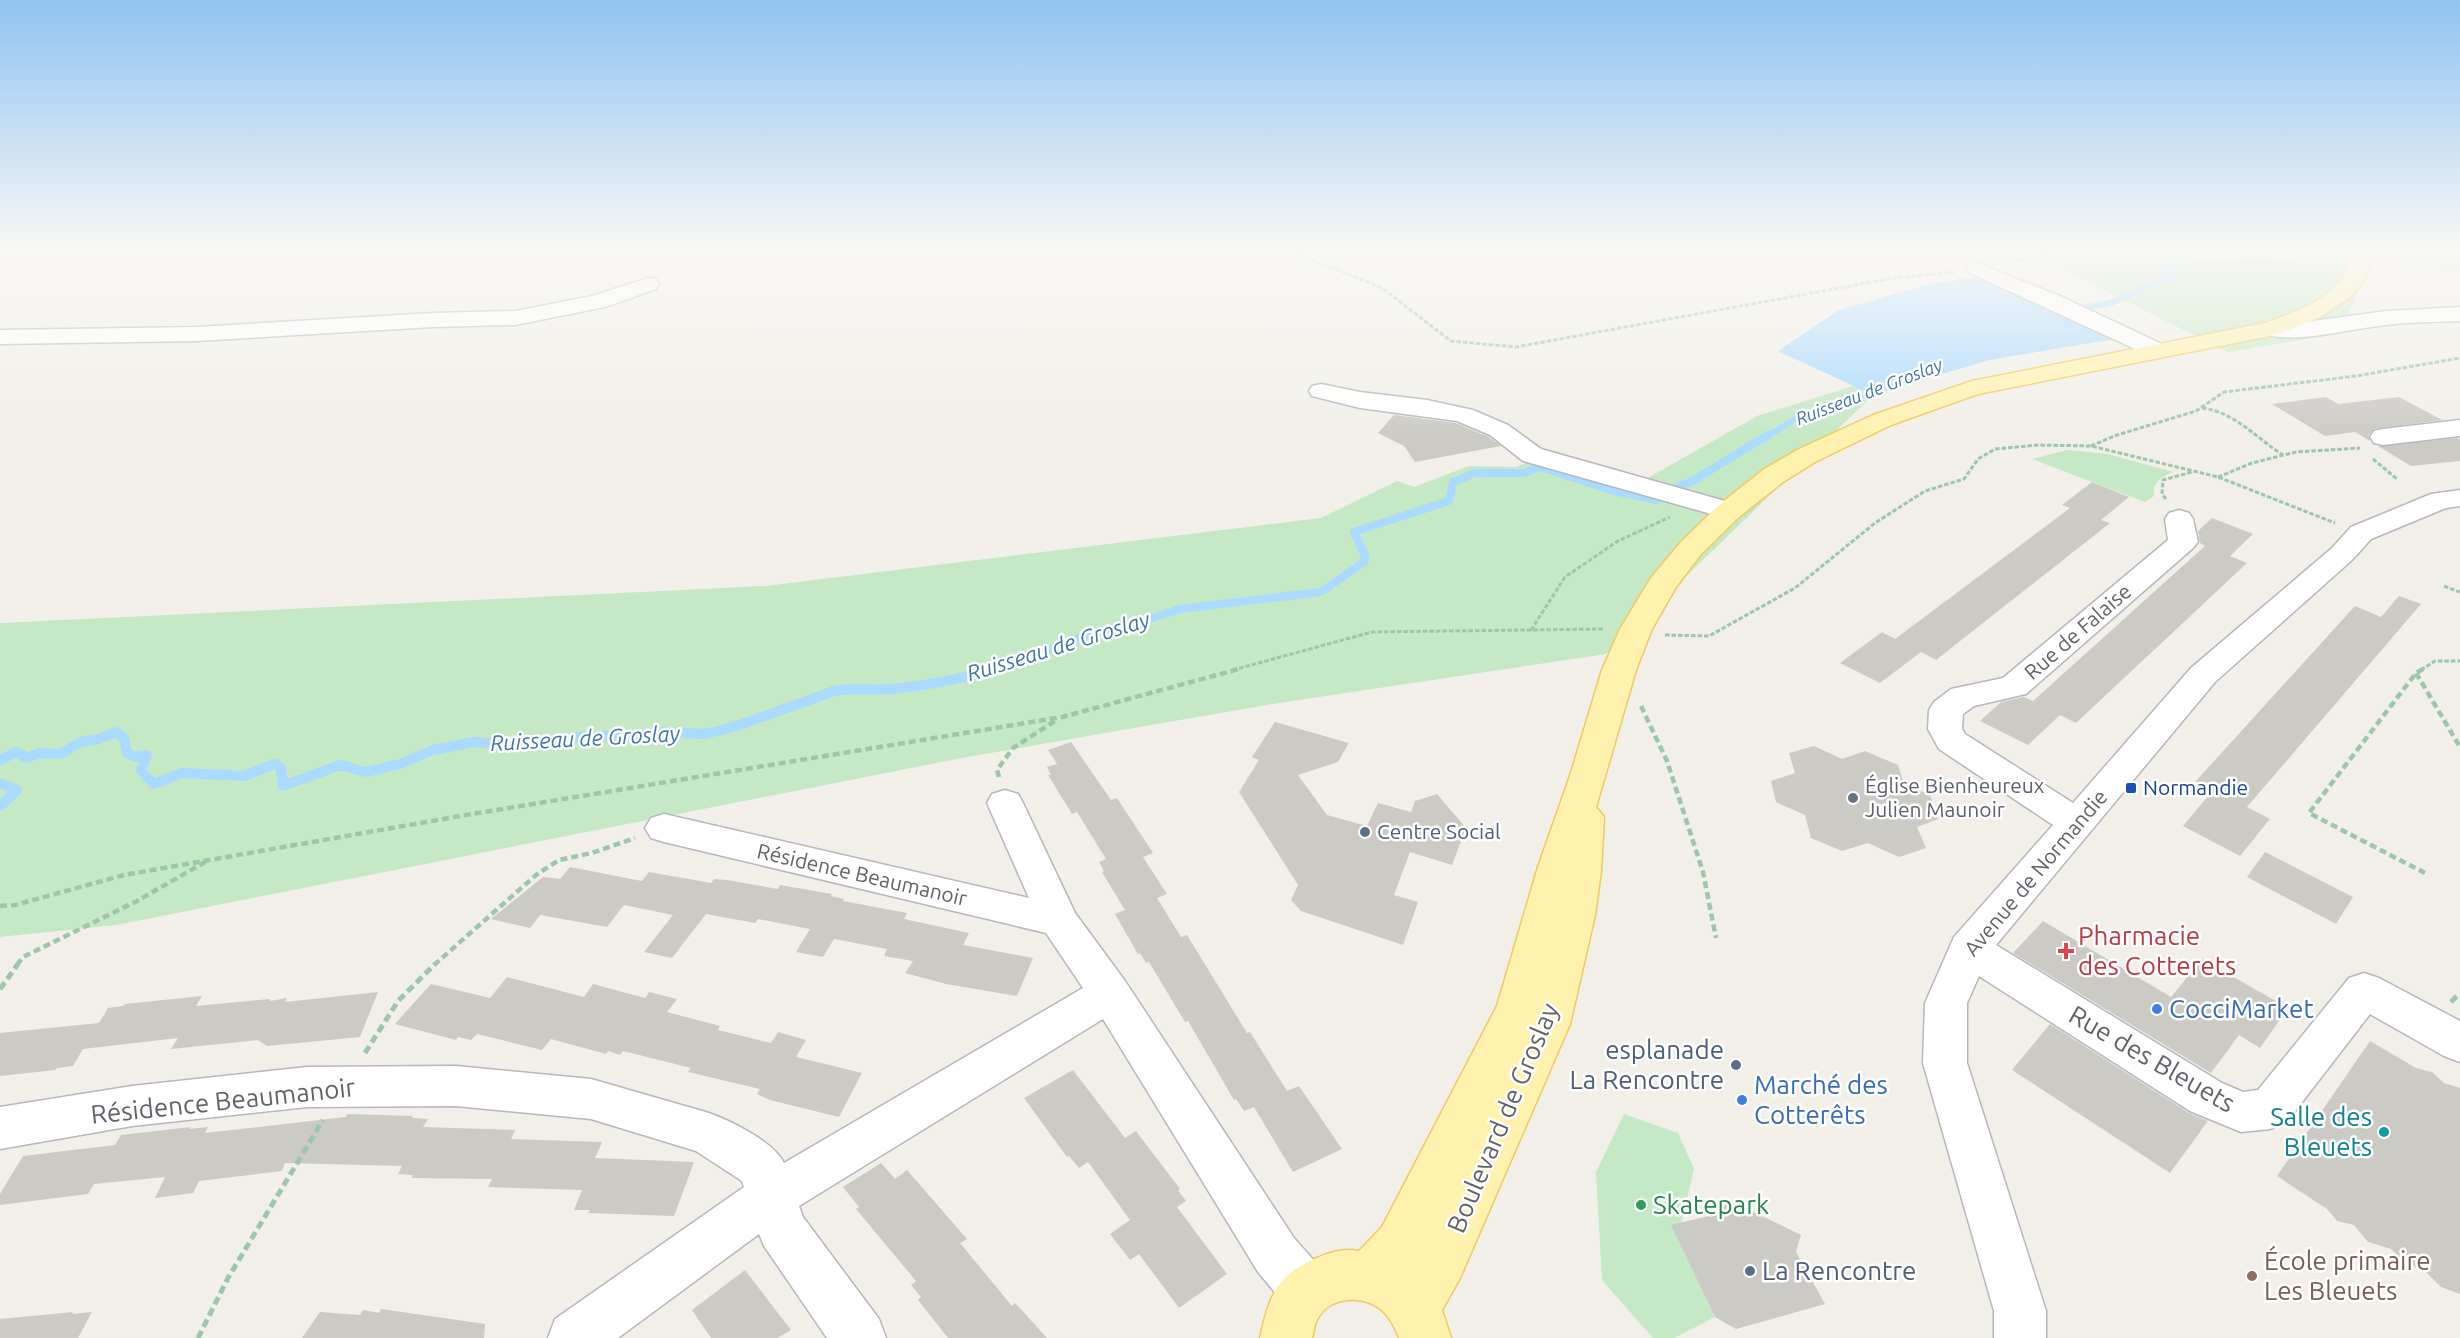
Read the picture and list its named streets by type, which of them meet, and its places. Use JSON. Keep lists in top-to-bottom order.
{
  "streets": {
    "main road": ["Boulevard de Groslay"],
    "street": [
      "Rue de Falaise",
      "Avenue de Normandie",
      "Résidence Beaumanoir",
      "Rue des Bleuets"
    ]
  },
  "crossings": [
    ["Rue de Falaise", "Avenue de Normandie"],
    ["Avenue de Normandie", "Rue des Bleuets"]
  ],
  "water": ["Ruisseau de Groslay"],
  "places": {
    "transit": ["Normandie"],
    "other": [
      "Église Bienheureux Julien Maunoir",
      "Centre Social",
      "CocciMarket",
      "esplanade La Rencontre",
      "Marché des Cotterêts",
      "Salle des Bleuets",
      "Skatepark",
      "La Rencontre",
      "École primaire Les Bleuets"
    ],
    "health": ["Pharmacie des Cotterets"]
  }
}
